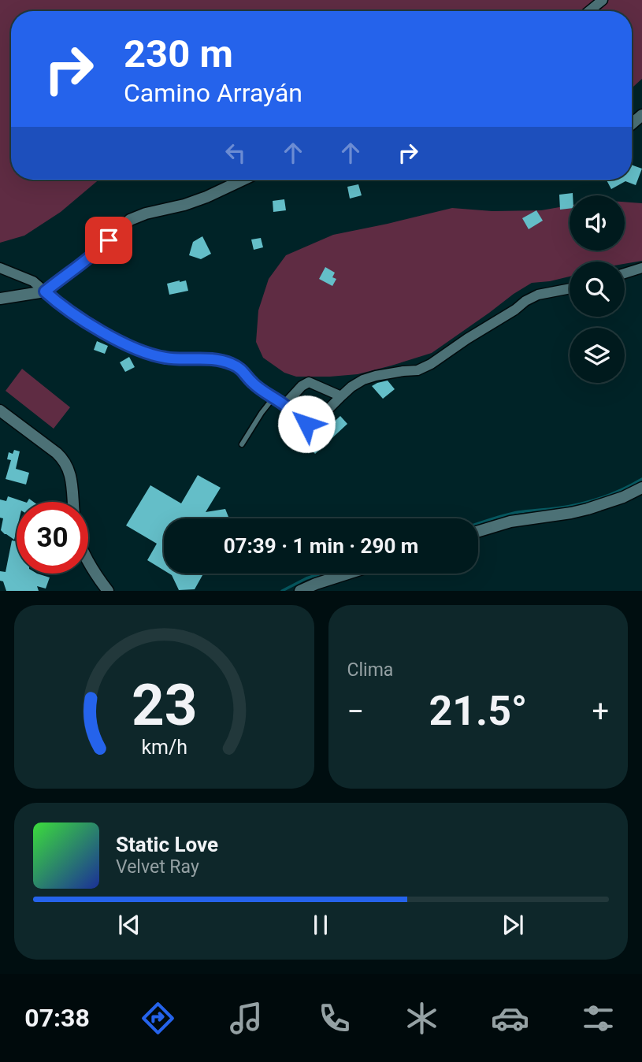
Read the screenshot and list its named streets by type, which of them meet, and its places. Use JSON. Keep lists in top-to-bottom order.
{
  "page": {
    "turn": ["230 m", "Camino Arrayán"],
    "limit": "30",
    "trip": "07:39 · 1 min · 290 m",
    "tile": "Clima",
    "heat": ["−", "21.5°", "+"],
    "song": ["Static Love", "Velvet Ray"],
    "tabs": "07:38",
    "gauge": ["23", "km/h"]
  }
}
